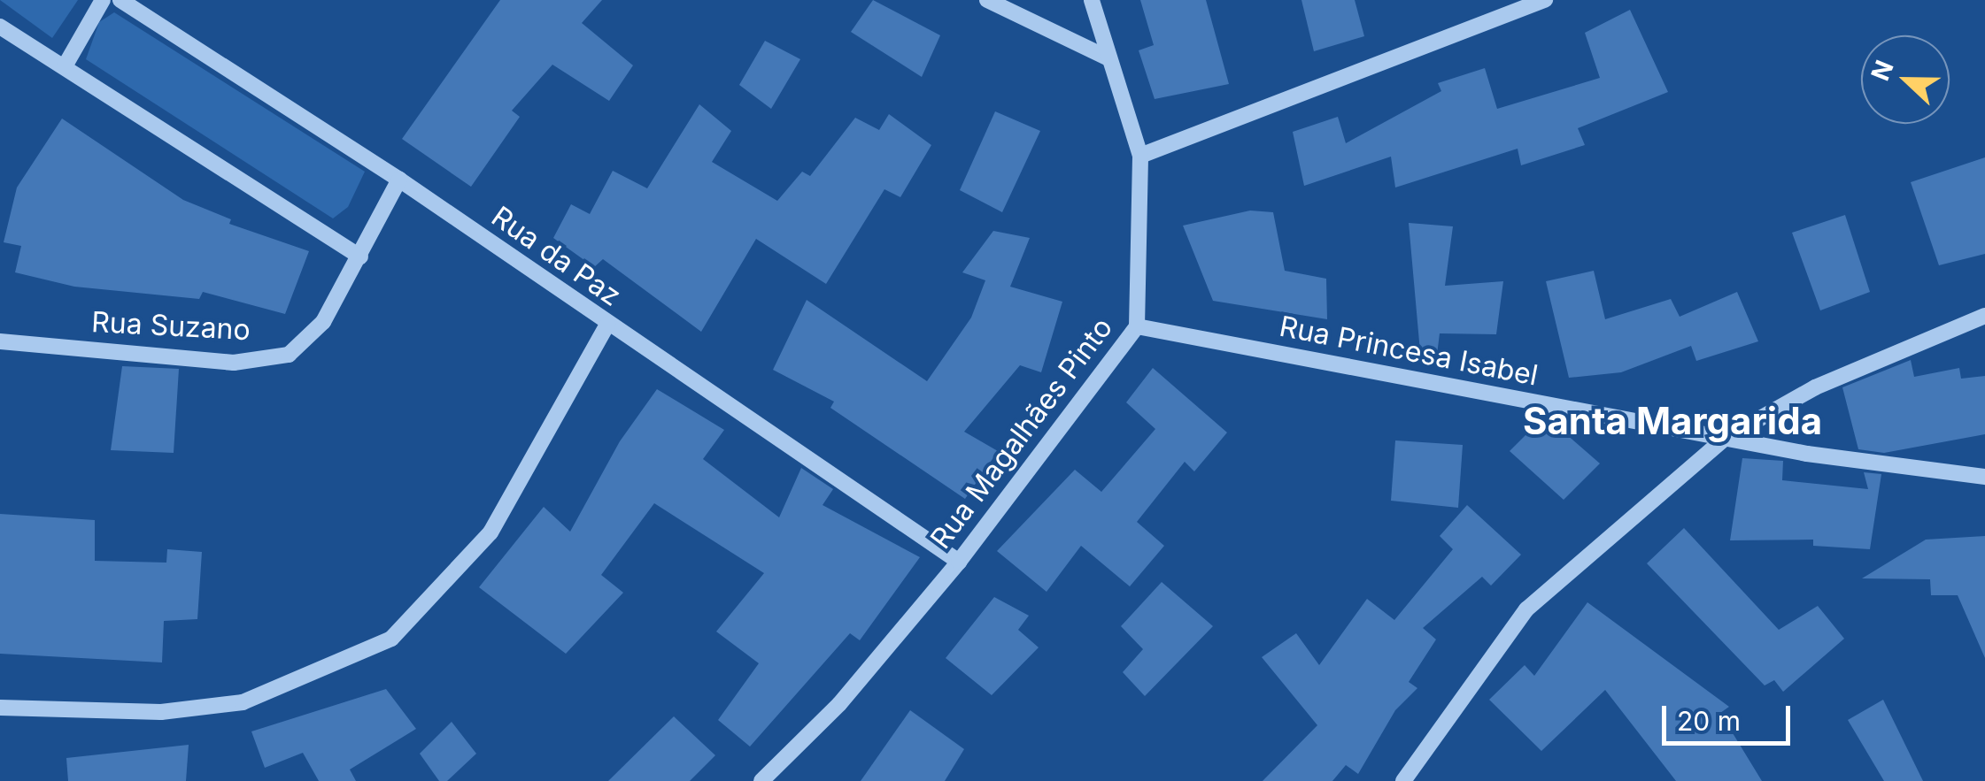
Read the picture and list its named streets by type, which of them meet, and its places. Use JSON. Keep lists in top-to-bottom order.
{
  "streets": {
    "street": [
      "Rua da Paz",
      "Rua Suzano",
      "Rua Princesa Isabel",
      "Rua Magalhães Pinto"
    ]
  },
  "crossings": [
    ["Rua da Paz", "Rua Suzano"],
    ["Rua da Paz", "Rua Magalhães Pinto"],
    ["Rua Princesa Isabel", "Rua Magalhães Pinto"]
  ],
  "districts": ["Santa Margarida"],
  "scale_bar": "20 m",
  "north": "left"
}
